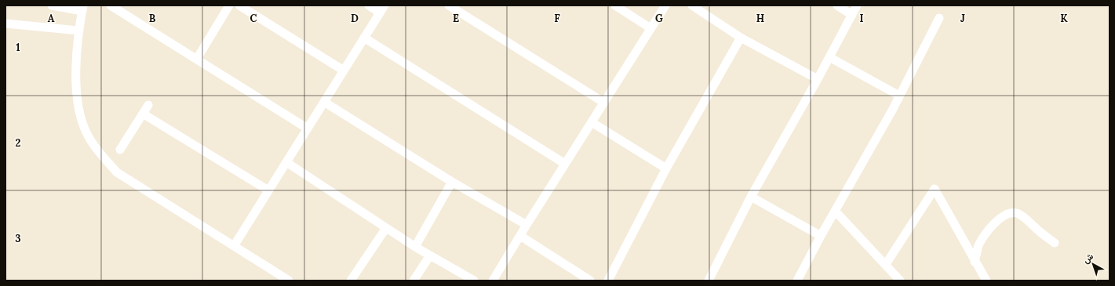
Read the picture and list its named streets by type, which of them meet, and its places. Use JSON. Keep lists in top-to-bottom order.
{
  "north": "top left",
  "grid": {
    "columns": [
      "A",
      "B",
      "C",
      "D",
      "E",
      "F",
      "G",
      "H",
      "I",
      "J",
      "K"
    ],
    "rows": ["1", "2", "3"]
  }
}
